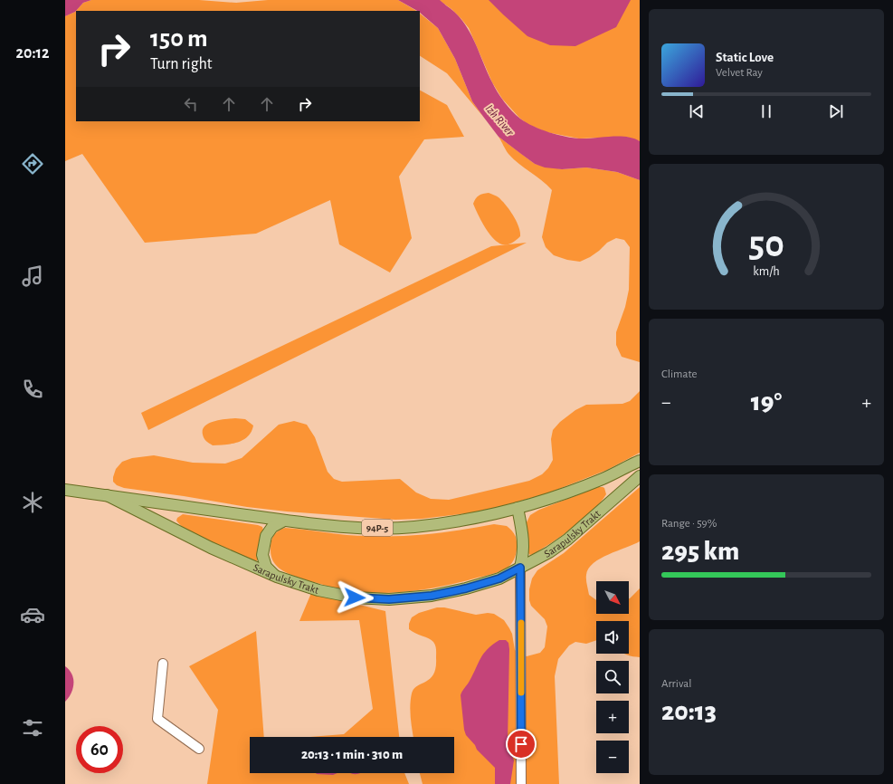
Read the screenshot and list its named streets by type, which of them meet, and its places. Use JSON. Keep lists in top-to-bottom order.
{
  "streets": {
    "main road": ["94Р-5", "Sarapulsky Trakt"]
  },
  "water": ["Izh River"],
  "north": "bottom right",
  "page": {
    "tabs": "20:12",
    "turn": ["150 m", "Turn right"],
    "song": ["Static Love", "Velvet Ray"],
    "tile": [
      "Climate",
      ["Range · 59%", "295 km"],
      ["Arrival", "20:13"]
    ],
    "heat": ["−", "19°", "+"],
    "map_buttons": ["+", "−"],
    "limit": "60",
    "trip": "20:13 · 1 min · 310 m",
    "gauge": ["50", "km/h"]
  }
}
